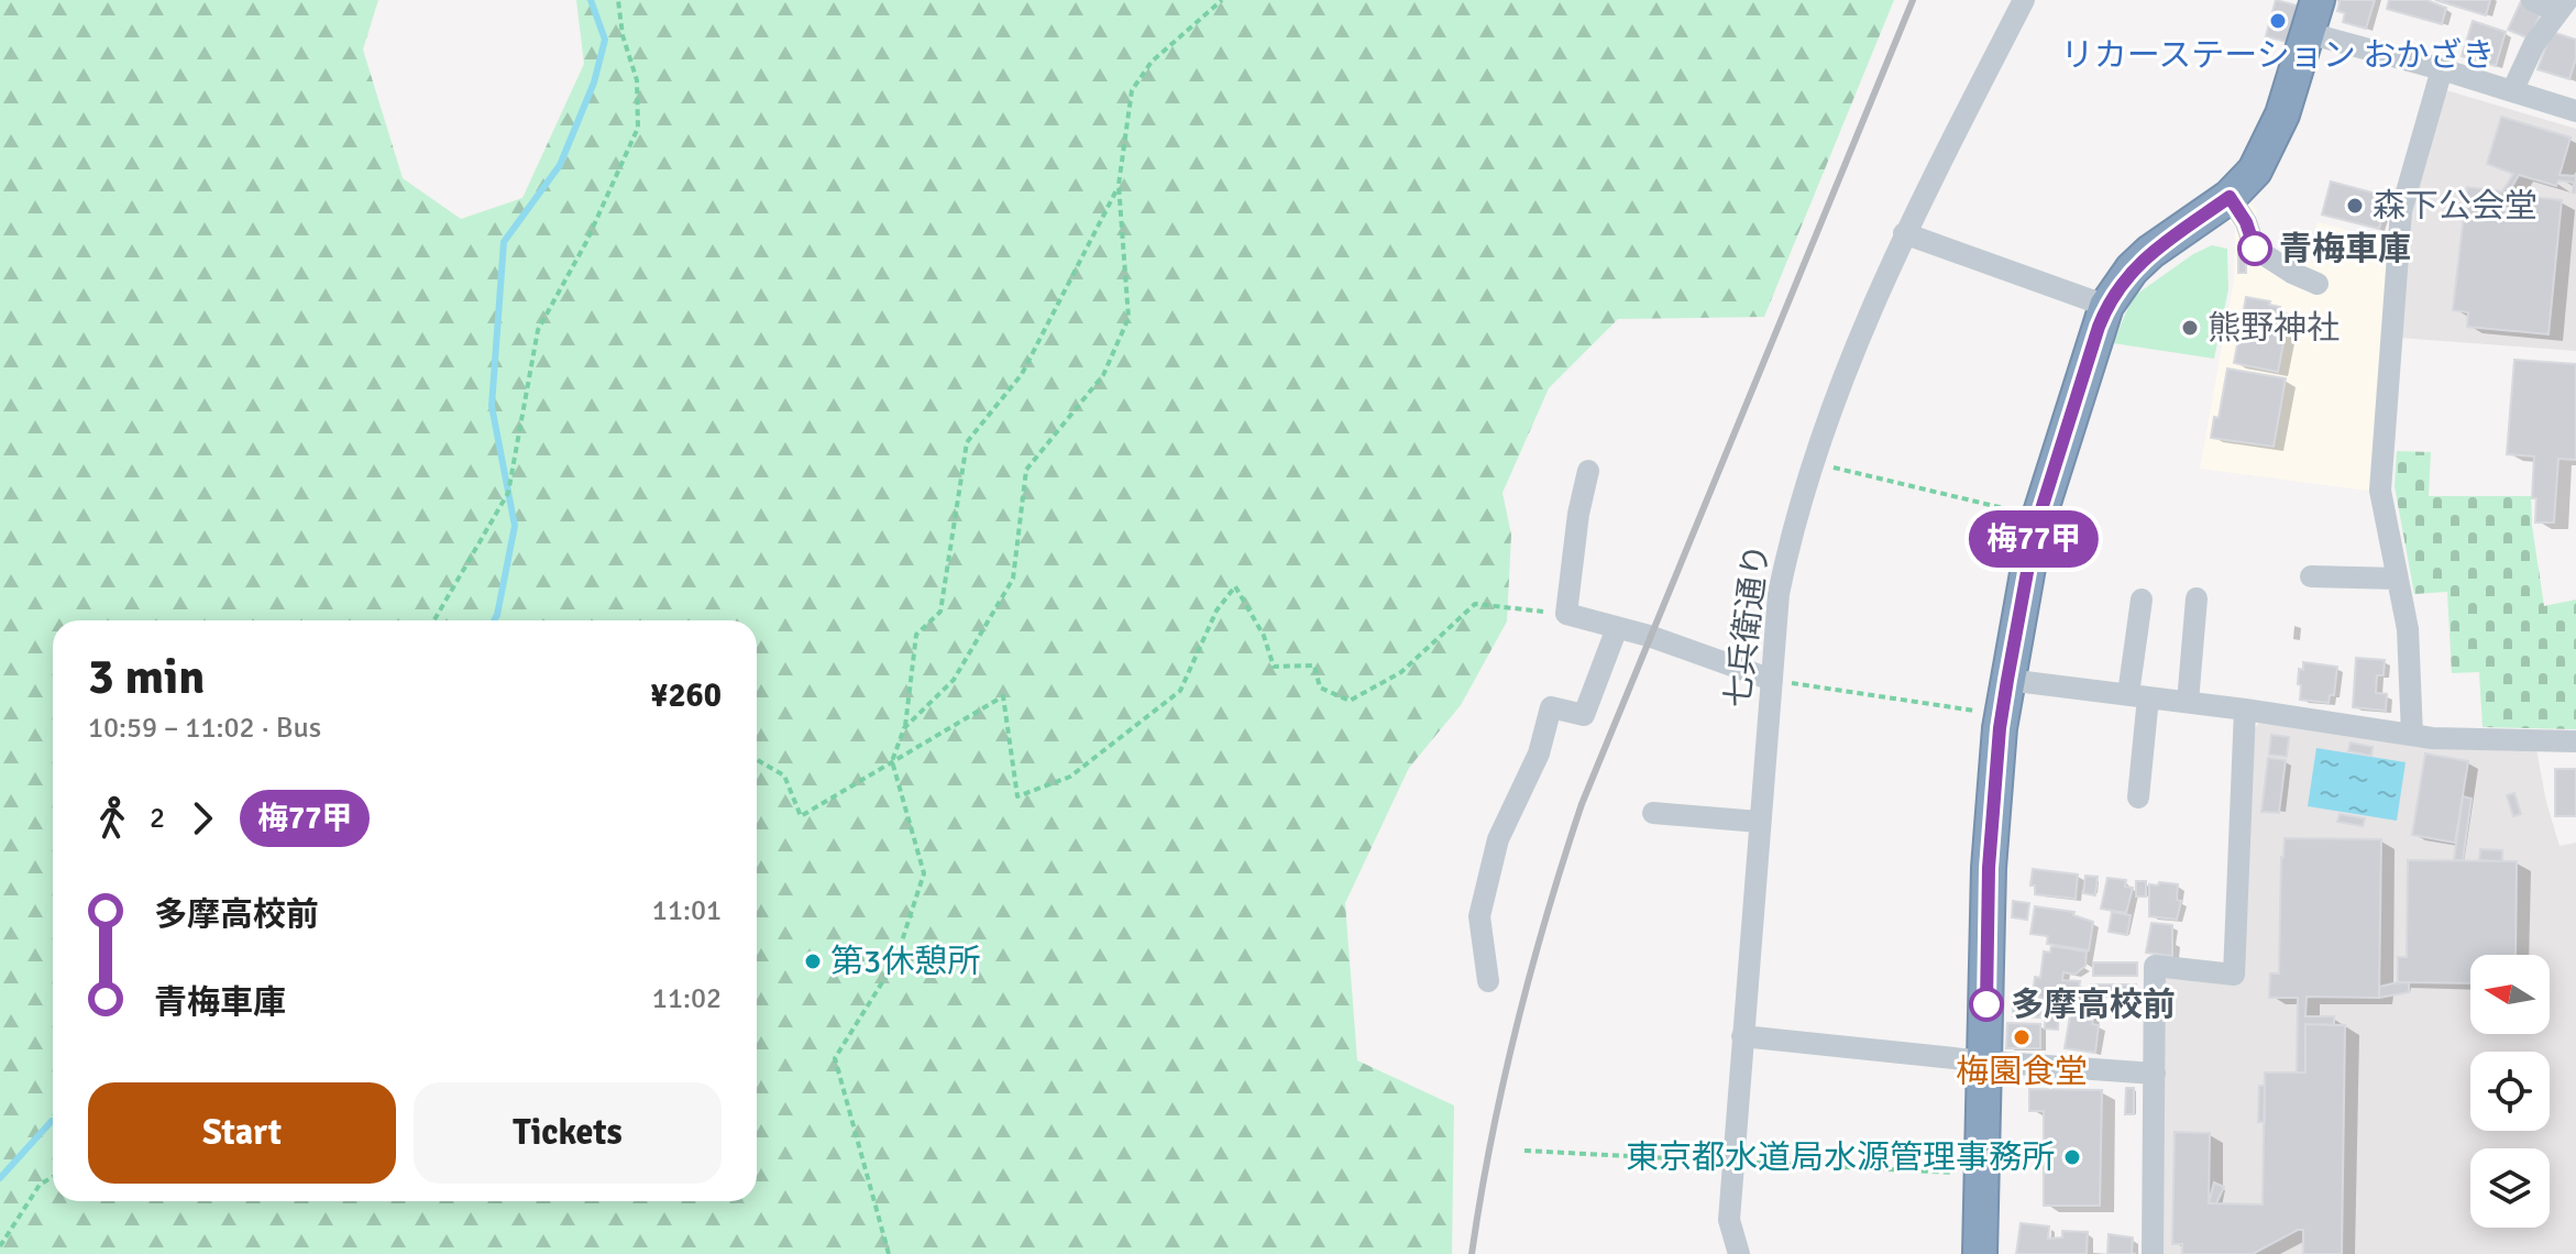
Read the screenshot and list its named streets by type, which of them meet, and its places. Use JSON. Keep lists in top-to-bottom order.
{
  "streets": {
    "street": ["七兵衛通り"]
  },
  "places": [
    "リカーステーション おかざき",
    "森下公会堂",
    "青梅車庫",
    "熊野神社",
    "第3休憩所",
    "多摩高校前",
    "梅園食堂",
    "東京都水道局水源管理事務所"
  ],
  "lines": ["bus line 梅77甲"],
  "north": "left",
  "page": {
    "on_map": "梅77甲",
    "heading": ["3 min", "10:59 – 11:02 · Bus", "¥260"],
    "legs": ["2", "梅77甲"],
    "list": [
      {
        "name": "多摩高校前",
        "value": "11:01"
      },
      {
        "name": "青梅車庫",
        "value": "11:02"
      }
    ],
    "buttons": ["Start", "Tickets"]
  }
}
